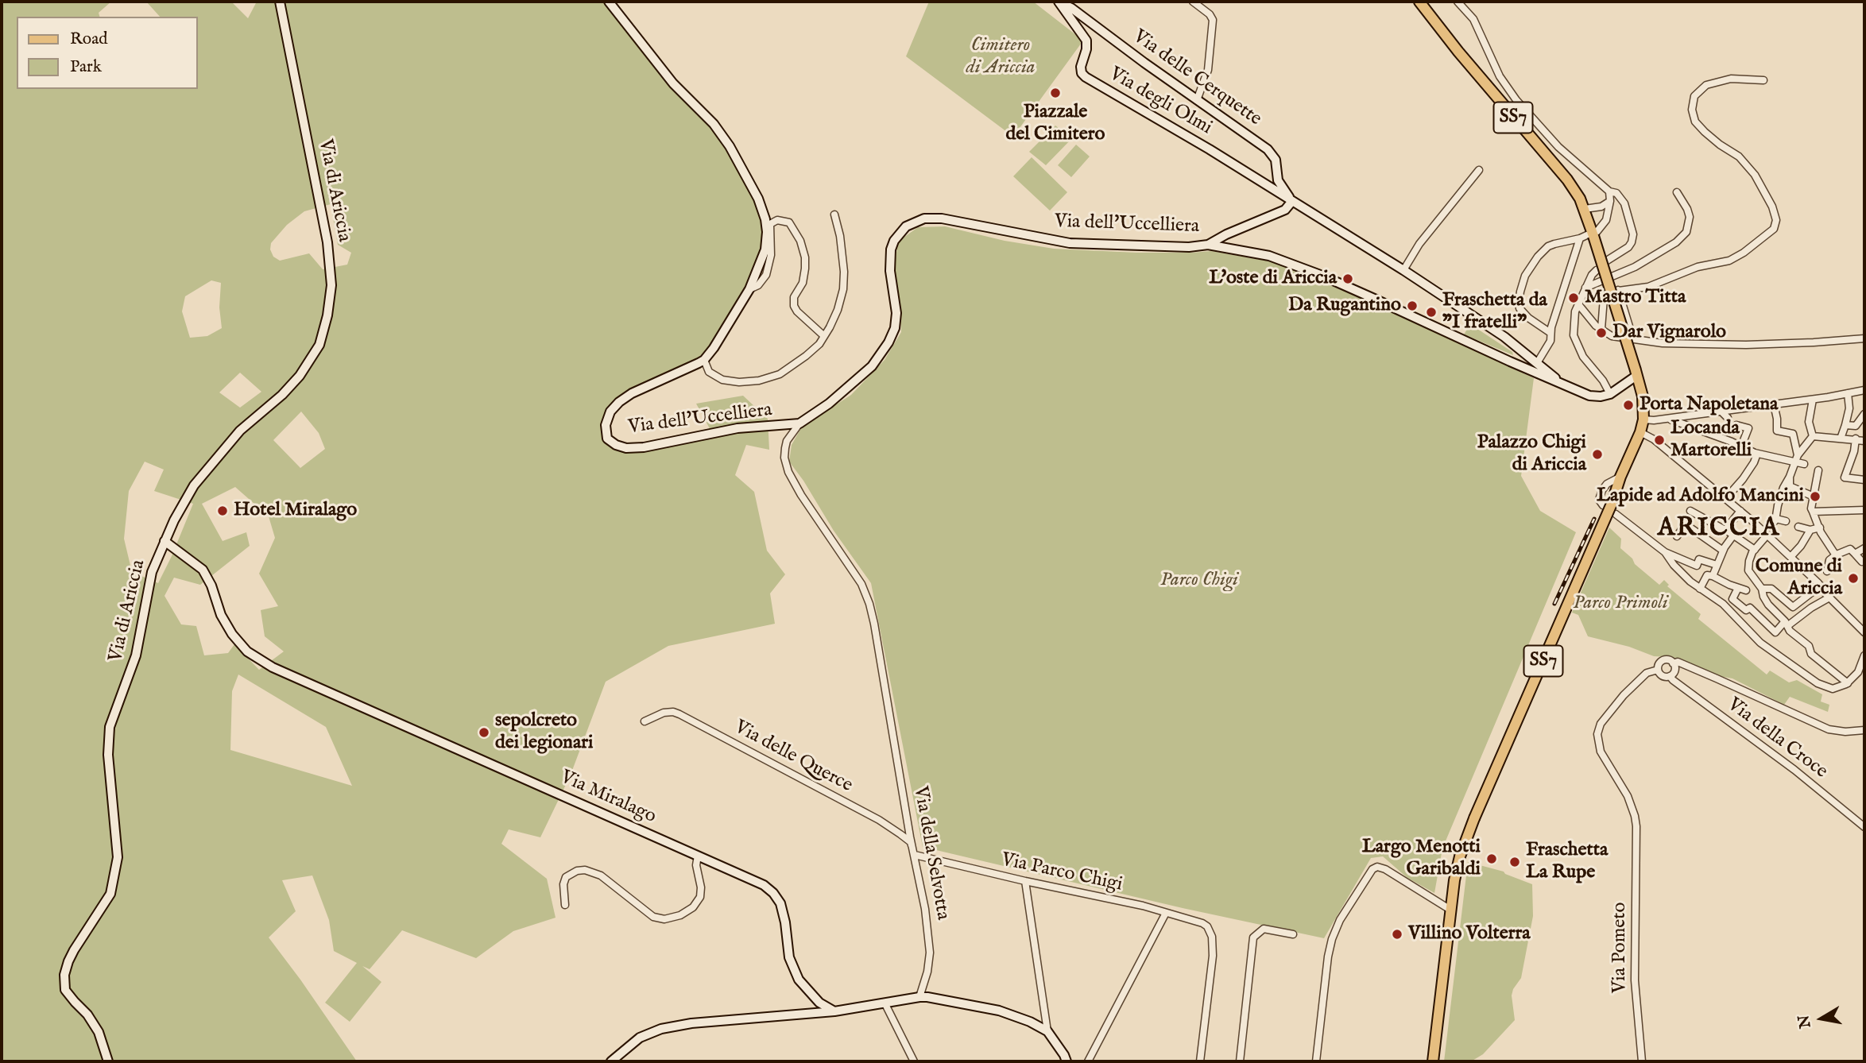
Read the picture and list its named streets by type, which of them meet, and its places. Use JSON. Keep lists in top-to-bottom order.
{
  "streets": {
    "main road": ["SS7"],
    "street": [
      "Via delle Cerquette",
      "Via degli Olmi",
      "Via di Ariccia",
      "Via dell'Uccelliera",
      "Via della Croce",
      "Via delle Querce",
      "Via Miralago",
      "Via della Selvotta",
      "Via Parco Chigi",
      "Via Pometo"
    ]
  },
  "crossings": [
    ["Via delle Cerquette", "Via degli Olmi"],
    ["Via di Ariccia", "Via Miralago"],
    ["Via dell'Uccelliera", "Via della Selvotta"],
    ["Via della Croce", "Via Pometo"],
    ["Via delle Querce", "Via della Selvotta"],
    ["Via delle Querce", "Via Parco Chigi"],
    ["Via della Selvotta", "Via Parco Chigi"]
  ],
  "districts": ["ARICCIA"],
  "parks": ["Cimitero di Ariccia", "Parco Chigi", "Parco Primoli"],
  "places": [
    "Piazzale del Cimitero",
    "L'oste di Ariccia",
    "Mastro Titta",
    "Da Rugantino",
    "Fraschetta da \"I fratelli\"",
    "Dar Vignarolo",
    "Porta Napoletana",
    "Locanda Martorelli",
    "Palazzo Chigi di Ariccia",
    "Lapide ad Adolfo Mancini",
    "Hotel Miralago",
    "Comune di Ariccia",
    "sepolcreto dei legionari",
    "Largo Menotti Garibaldi",
    "Fraschetta La Rupe",
    "Villino Volterra"
  ],
  "legend": ["Road", "Park"],
  "north": "left"
}
